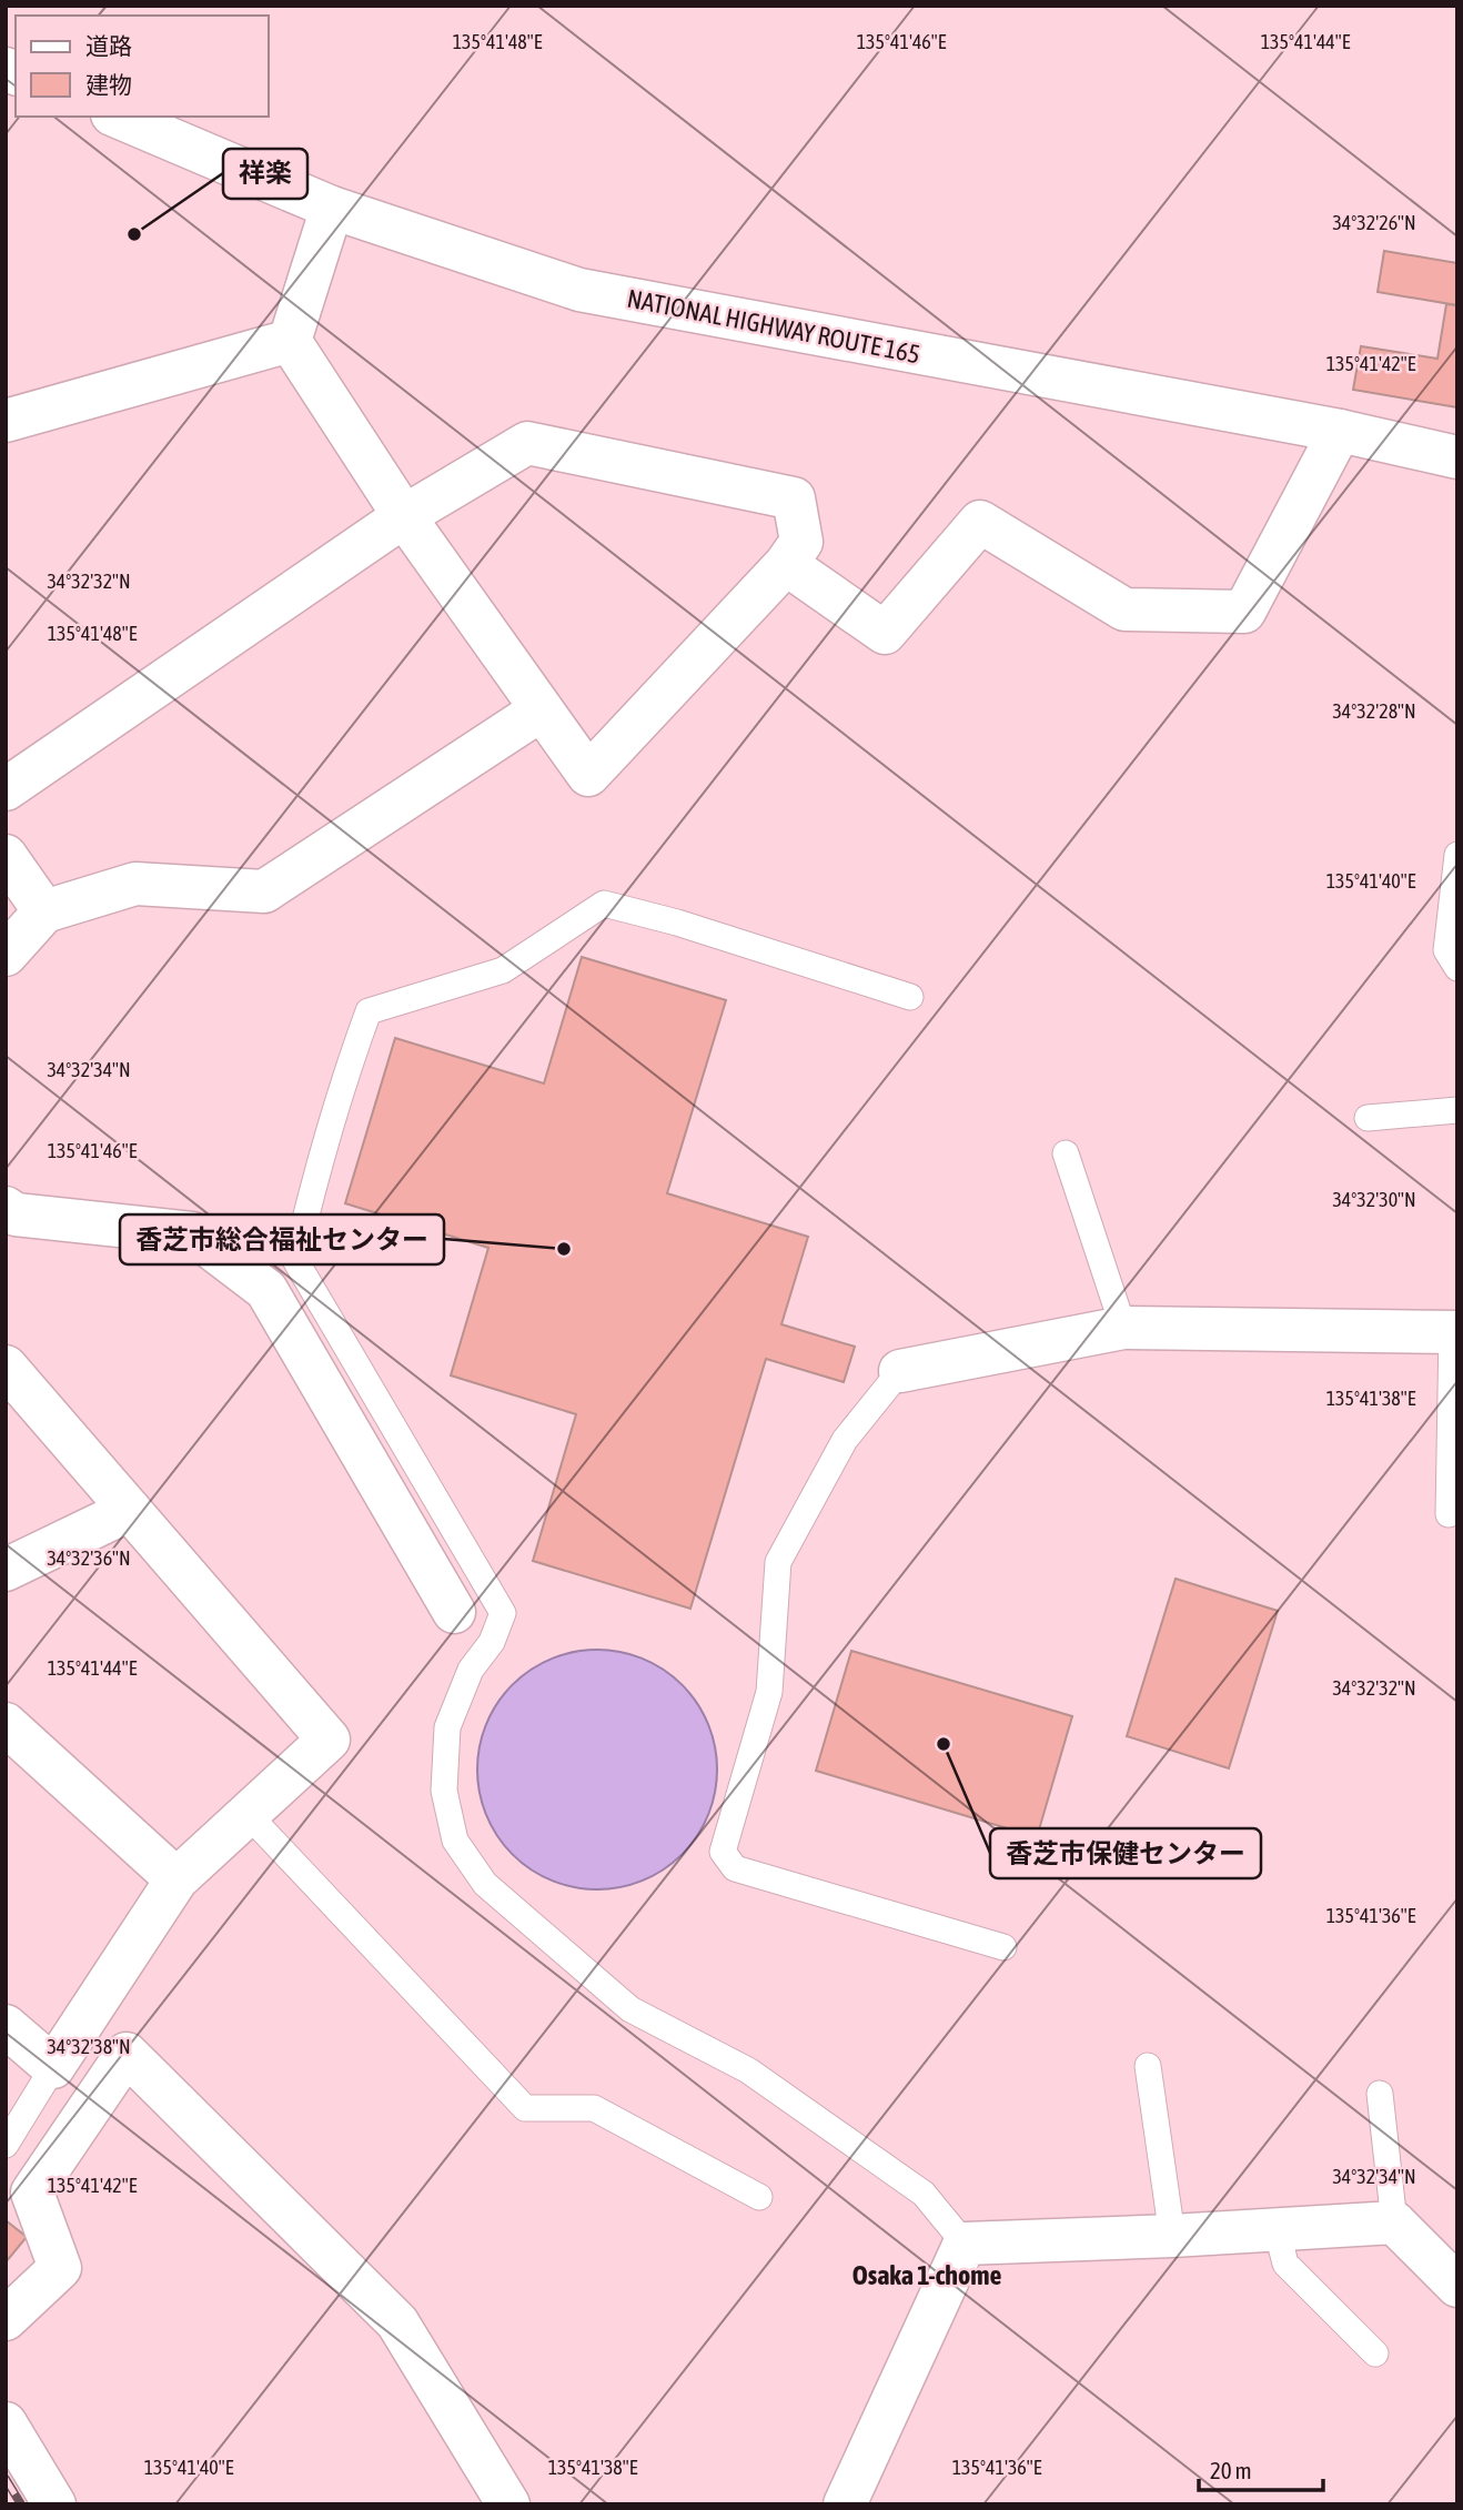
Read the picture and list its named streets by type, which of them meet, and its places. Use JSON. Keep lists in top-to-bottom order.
{
  "streets": {
    "main road": ["NATIONAL HIGHWAY ROUTE 165"]
  },
  "districts": ["Osaka 1-chome"],
  "places": ["祥楽", "香芝市総合福祉センター", "香芝市保健センター"],
  "legend": ["道路", "建物"],
  "scale_bar": "20 m",
  "coordinates": [
    "135°41'48\"E",
    "135°41'46\"E",
    "135°41'44\"E",
    "34°32'26\"N",
    "135°41'42\"E",
    "34°32'32\"N",
    "34°32'28\"N",
    "135°41'40\"E",
    "34°32'34\"N",
    "34°32'30\"N",
    "135°41'38\"E",
    "34°32'36\"N",
    "135°41'36\"E",
    "34°32'38\"N"
  ]
}
